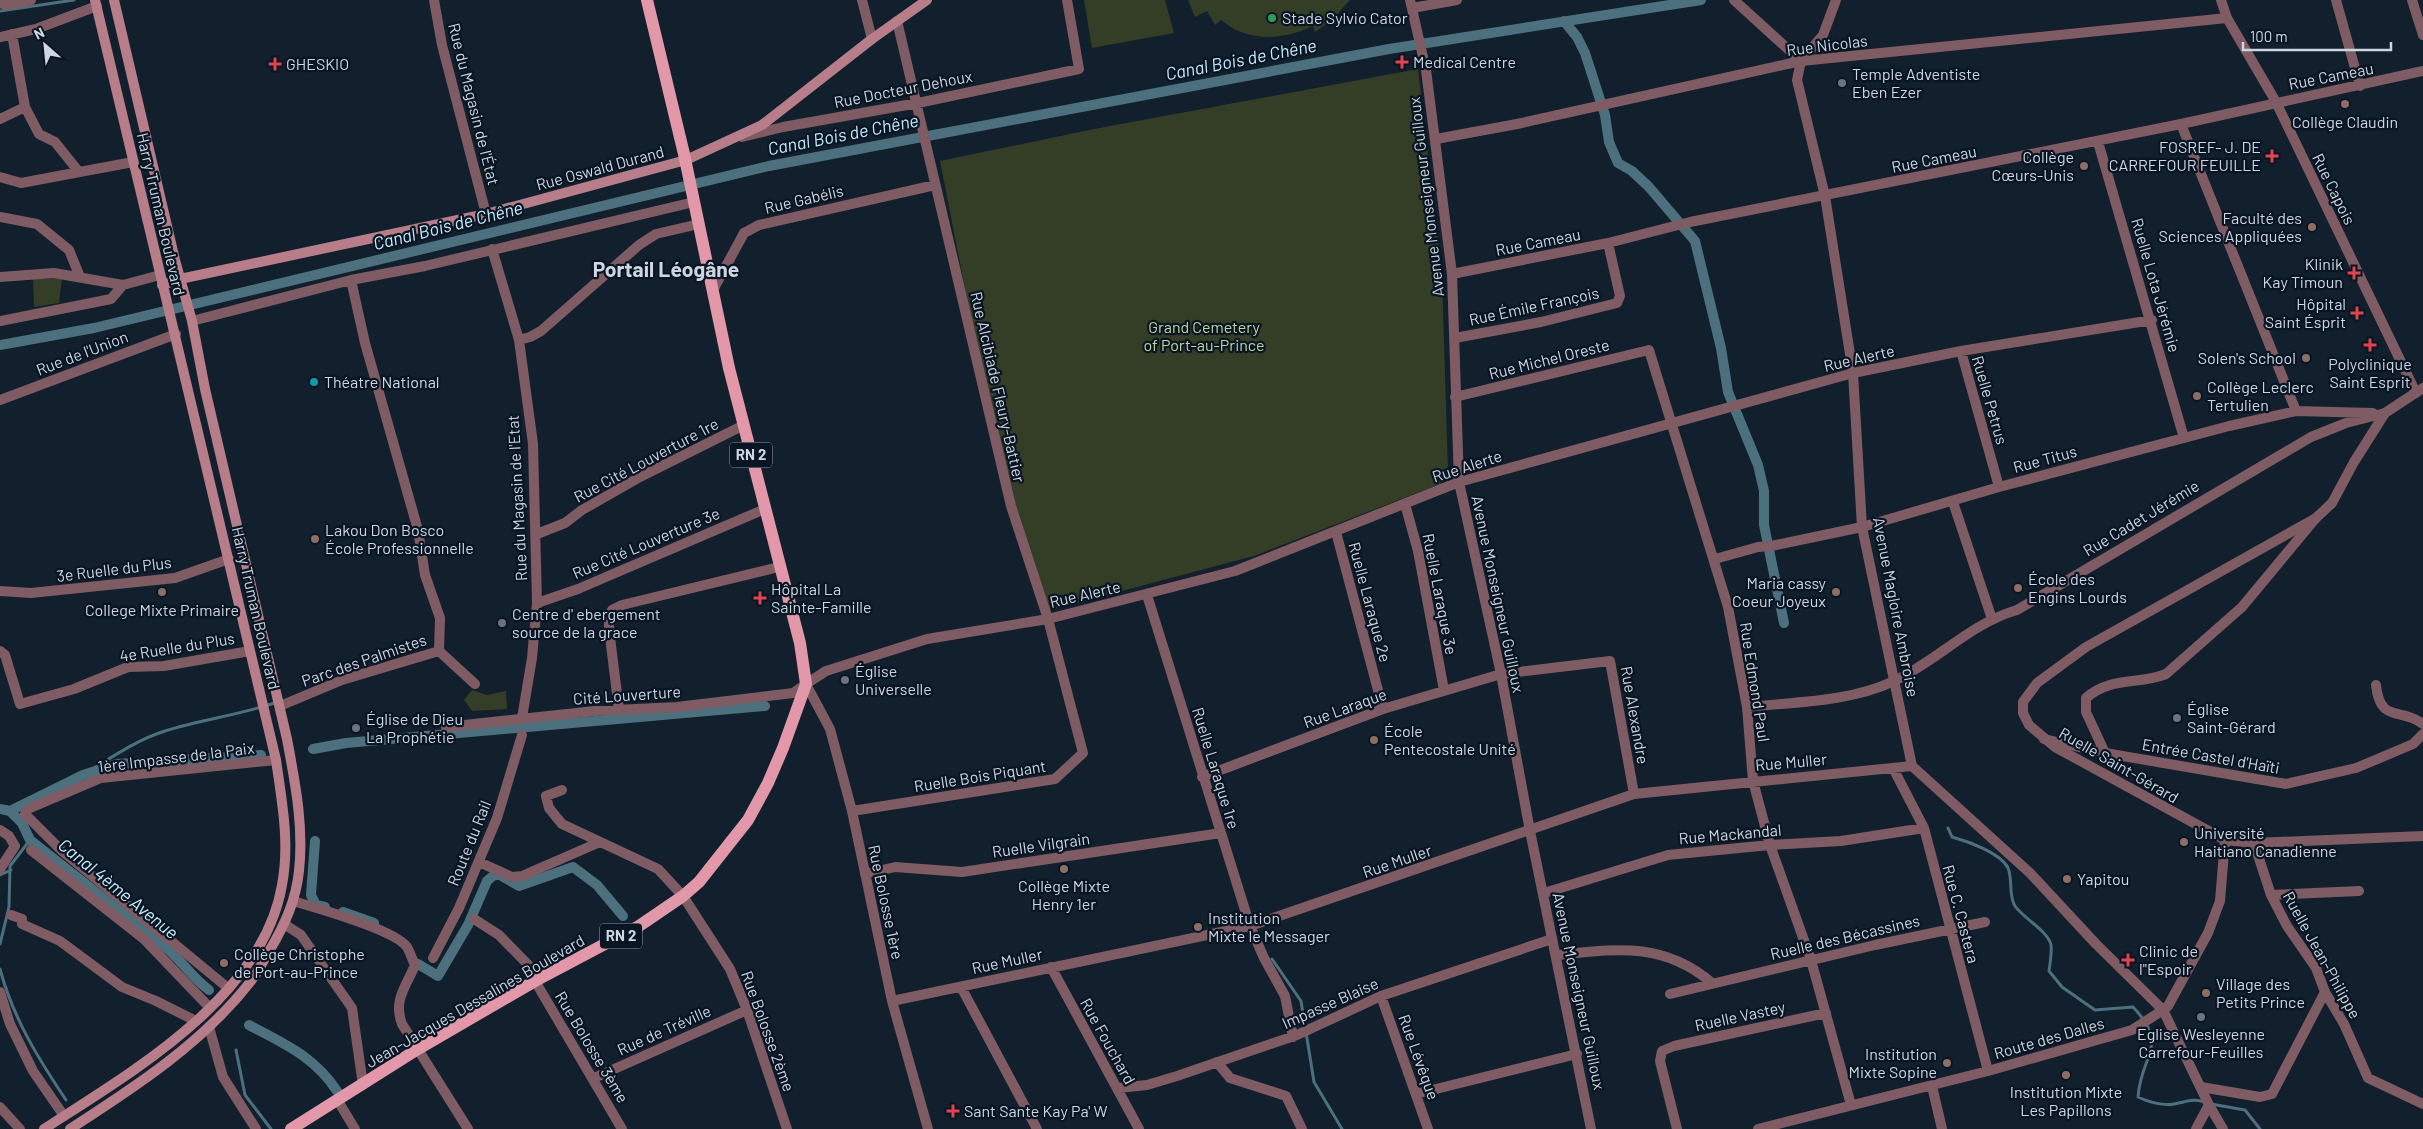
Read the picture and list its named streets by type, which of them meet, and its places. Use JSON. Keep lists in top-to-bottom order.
{
  "streets": {
    "main road": [
      "Rue Oswald Durand",
      "Harry Truman Boulevard",
      "RN 2",
      "Jean-Jacques Dessalines Boulevard"
    ],
    "street": [
      "Rue Nicolas",
      "Rue Cameau",
      "Rue Docteur Dehoux",
      "Rue du Magasin de l'État",
      "Rue Capois",
      "Avenue Monseigneur Guilloux",
      "Rue Gabélis",
      "Ruelle Lota Jérémie",
      "Rue Émile François",
      "Rue de l'Union",
      "Rue Alerte",
      "Rue Michel Oreste",
      "Rue Alcibiade Fleury-Battier",
      "Ruelle Petrus",
      "Rue Titus",
      "Rue Cité Louverture 1re",
      "Rue du Magasin de l'Etat",
      "Rue Cadet Jérémie",
      "Rue Cité Louverture 3e",
      "3e Ruelle du Plus",
      "Ruelle Laraque 3e",
      "Ruelle Laraque 2e",
      "Avenue Magloire Ambroise",
      "4e Ruelle du Plus",
      "Parc des Palmistes",
      "Rue Edmond Paul",
      "Cité Louverture",
      "Rue Laraque",
      "Rue Alexandre",
      "Entrée Castel d'Haïti",
      "1ère Impasse de la Paix",
      "Rue Muller",
      "Ruelle Saint-Gérard",
      "Ruelle Laraque 1re",
      "Ruelle Bois Piquant",
      "Rue Mackandal",
      "Route du Rail",
      "Ruelle Vilgrain",
      "Rue Bolosse 1ère",
      "Rue C. Castera",
      "Ruelle des Bécassines",
      "Ruelle Jean-Philippe",
      "Impasse Blaise",
      "Ruelle Vastey",
      "Rue de Tréville",
      "Rue Bolosse 2ème",
      "Route des Dalles",
      "Rue Fouchard",
      "Rue Bolosse 3ème",
      "Rue Lévêque"
    ]
  },
  "crossings": [
    ["Rue Nicolas", "Rue Capois"],
    ["Rue Nicolas", "Avenue Monseigneur Guilloux"],
    ["Rue Nicolas", "Avenue Magloire Ambroise"],
    ["Rue Cameau", "Rue Capois"],
    ["Rue Cameau", "Avenue Monseigneur Guilloux"],
    ["Rue Cameau", "Ruelle Lota Jérémie"],
    ["Rue Cameau", "Rue Émile François"],
    ["Rue Cameau", "Avenue Magloire Ambroise"],
    ["Rue Docteur Dehoux", "Rue Oswald Durand"],
    ["Rue Docteur Dehoux", "Rue Alcibiade Fleury-Battier"],
    ["Rue du Magasin de l'État", "Rue Oswald Durand"],
    ["Rue Oswald Durand", "Harry Truman Boulevard"],
    ["Rue Oswald Durand", "Rue Alcibiade Fleury-Battier"],
    ["Rue Oswald Durand", "Jean-Jacques Dessalines Boulevard"],
    ["Avenue Monseigneur Guilloux", "Rue Émile François"],
    ["Avenue Monseigneur Guilloux", "Rue Alerte"],
    ["Avenue Monseigneur Guilloux", "Rue Michel Oreste"],
    ["Avenue Monseigneur Guilloux", "Rue Laraque"],
    ["Avenue Monseigneur Guilloux", "Rue Alexandre"],
    ["Avenue Monseigneur Guilloux", "Rue Muller"],
    ["Avenue Monseigneur Guilloux", "Rue Mackandal"],
    ["Avenue Monseigneur Guilloux", "Impasse Blaise"],
    ["Rue Gabélis", "Rue Alcibiade Fleury-Battier"],
    ["Rue Gabélis", "Jean-Jacques Dessalines Boulevard"],
    ["Harry Truman Boulevard", "Rue de l'Union"],
    ["Harry Truman Boulevard", "3e Ruelle du Plus"],
    ["Harry Truman Boulevard", "4e Ruelle du Plus"],
    ["Harry Truman Boulevard", "Parc des Palmistes"],
    ["Harry Truman Boulevard", "1ère Impasse de la Paix"],
    ["Ruelle Lota Jérémie", "Rue Alerte"],
    ["Ruelle Lota Jérémie", "Rue Titus"],
    ["Rue Alerte", "Rue Alcibiade Fleury-Battier"],
    ["Rue Alerte", "Ruelle Petrus"],
    ["Rue Alerte", "Ruelle Laraque 3e"],
    ["Rue Alerte", "Ruelle Laraque 2e"],
    ["Rue Alerte", "Avenue Magloire Ambroise"],
    ["Rue Alerte", "Rue Edmond Paul"],
    ["Rue Alerte", "Cité Louverture"],
    ["Rue Alerte", "Ruelle Laraque 1re"],
    ["Rue Alerte", "Ruelle Bois Piquant"],
    ["Rue Alerte", "Rue Bolosse 1ère"],
    ["Rue Alerte", "Jean-Jacques Dessalines Boulevard"],
    ["Rue Michel Oreste", "Rue Edmond Paul"],
    ["Rue Alcibiade Fleury-Battier", "Ruelle Bois Piquant"],
    ["Ruelle Petrus", "Rue Titus"],
    ["Rue Titus", "Rue Cadet Jérémie"],
    ["Rue Titus", "Avenue Magloire Ambroise"],
    ["Rue Titus", "Rue Edmond Paul"],
    ["Rue Titus", "Ruelle Saint-Gérard"],
    ["Rue Cité Louverture 1re", "Rue du Magasin de l'Etat"],
    ["Rue Cité Louverture 1re", "Jean-Jacques Dessalines Boulevard"],
    ["Rue du Magasin de l'Etat", "Rue Cité Louverture 3e"],
    ["Rue du Magasin de l'Etat", "Cité Louverture"],
    ["Rue Cadet Jérémie", "Avenue Magloire Ambroise"],
    ["Rue Cadet Jérémie", "Rue Edmond Paul"],
    ["Rue Cadet Jérémie", "Ruelle Saint-Gérard"],
    ["Rue Cité Louverture 3e", "Jean-Jacques Dessalines Boulevard"],
    ["Ruelle Laraque 3e", "Rue Laraque"],
    ["Ruelle Laraque 2e", "Rue Laraque"],
    ["Avenue Magloire Ambroise", "Rue Muller"],
    ["Rue Edmond Paul", "Rue Muller"],
    ["Rue Edmond Paul", "Rue Mackandal"],
    ["Rue Edmond Paul", "Ruelle des Bécassines"],
    ["Rue Edmond Paul", "Ruelle Vastey"],
    ["Rue Edmond Paul", "Route des Dalles"],
    ["Cité Louverture", "Rue Bolosse 1ère"],
    ["Cité Louverture", "Jean-Jacques Dessalines Boulevard"],
    ["Rue Laraque", "Rue Alexandre"],
    ["Rue Laraque", "Ruelle Laraque 1re"],
    ["Rue Alexandre", "Rue Muller"],
    ["Entrée Castel d'Haïti", "Ruelle Saint-Gérard"],
    ["Rue Muller", "Ruelle Laraque 1re"],
    ["Rue Muller", "Rue Bolosse 1ère"],
    ["Rue Muller", "Rue C. Castera"],
    ["Rue Muller", "Rue Fouchard"],
    ["Ruelle Saint-Gérard", "Ruelle Jean-Philippe"],
    ["Ruelle Saint-Gérard", "Route des Dalles"],
    ["Ruelle Laraque 1re", "Ruelle Vilgrain"],
    ["Ruelle Laraque 1re", "Impasse Blaise"],
    ["Ruelle Bois Piquant", "Rue Bolosse 1ère"],
    ["Rue Mackandal", "Rue C. Castera"],
    ["Ruelle Vilgrain", "Rue Bolosse 1ère"],
    ["Rue Bolosse 1ère", "Jean-Jacques Dessalines Boulevard"],
    ["Rue C. Castera", "Ruelle des Bécassines"],
    ["Rue C. Castera", "Route des Dalles"],
    ["Jean-Jacques Dessalines Boulevard", "Rue Bolosse 2ème"],
    ["Jean-Jacques Dessalines Boulevard", "Rue Bolosse 3ème"],
    ["Impasse Blaise", "Rue Fouchard"],
    ["Impasse Blaise", "Rue Lévêque"],
    ["Rue de Tréville", "Rue Bolosse 2ème"],
    ["Rue de Tréville", "Rue Bolosse 3ème"]
  ],
  "districts": ["Portail Léogâne"],
  "water": ["Canal Bois de Chêne", "Canal 4ème Avenue"],
  "parks": ["Grand Cemetery of Port-au-Prince"],
  "places": {
    "other": [
      "Stade Sylvio Cator",
      "Temple Adventiste Eben Ezer",
      "Collège Claudin",
      "Collège Cœurs-Unis",
      "Faculté des Sciences Appliquées",
      "Solen's School",
      "Théatre National",
      "Collège Leclerc Tertulien",
      "Lakou Don Bosco École Professionnelle",
      "École des Engins Lourds",
      "College Mixte Primaire",
      "Maria cassy Coeur Joyeux",
      "Centre d' ebergement source de la grace",
      "Église Universelle",
      "Église Saint-Gérard",
      "Église de Dieu La Prophétie",
      "École Pentecostale Unité",
      "Université Haitiano Canadienne",
      "Collège Mixte Henry 1er",
      "Yapitou",
      "Institution Mixte le Messager",
      "Collège Christophe de Port-au-Prince",
      "Village des Petits Prince",
      "Eglise Wesleyenne Carrefour-Feuilles",
      "Institution Mixte Sopine",
      "Institution Mixte Les Papillons"
    ],
    "health": [
      "Medical Centre",
      "GHESKIO",
      "FOSREF- J. DE CARREFOUR FEUILLE",
      "Klinik Kay Timoun",
      "Hôpital Saint Ésprit",
      "Polyclinique Saint Esprit",
      "Hôpital La Sainte-Famille",
      "Clinic de l\"Espoir",
      "Sant Sante Kay Pa' W"
    ]
  },
  "scale_bar": "100 m",
  "north": "top left"
}
